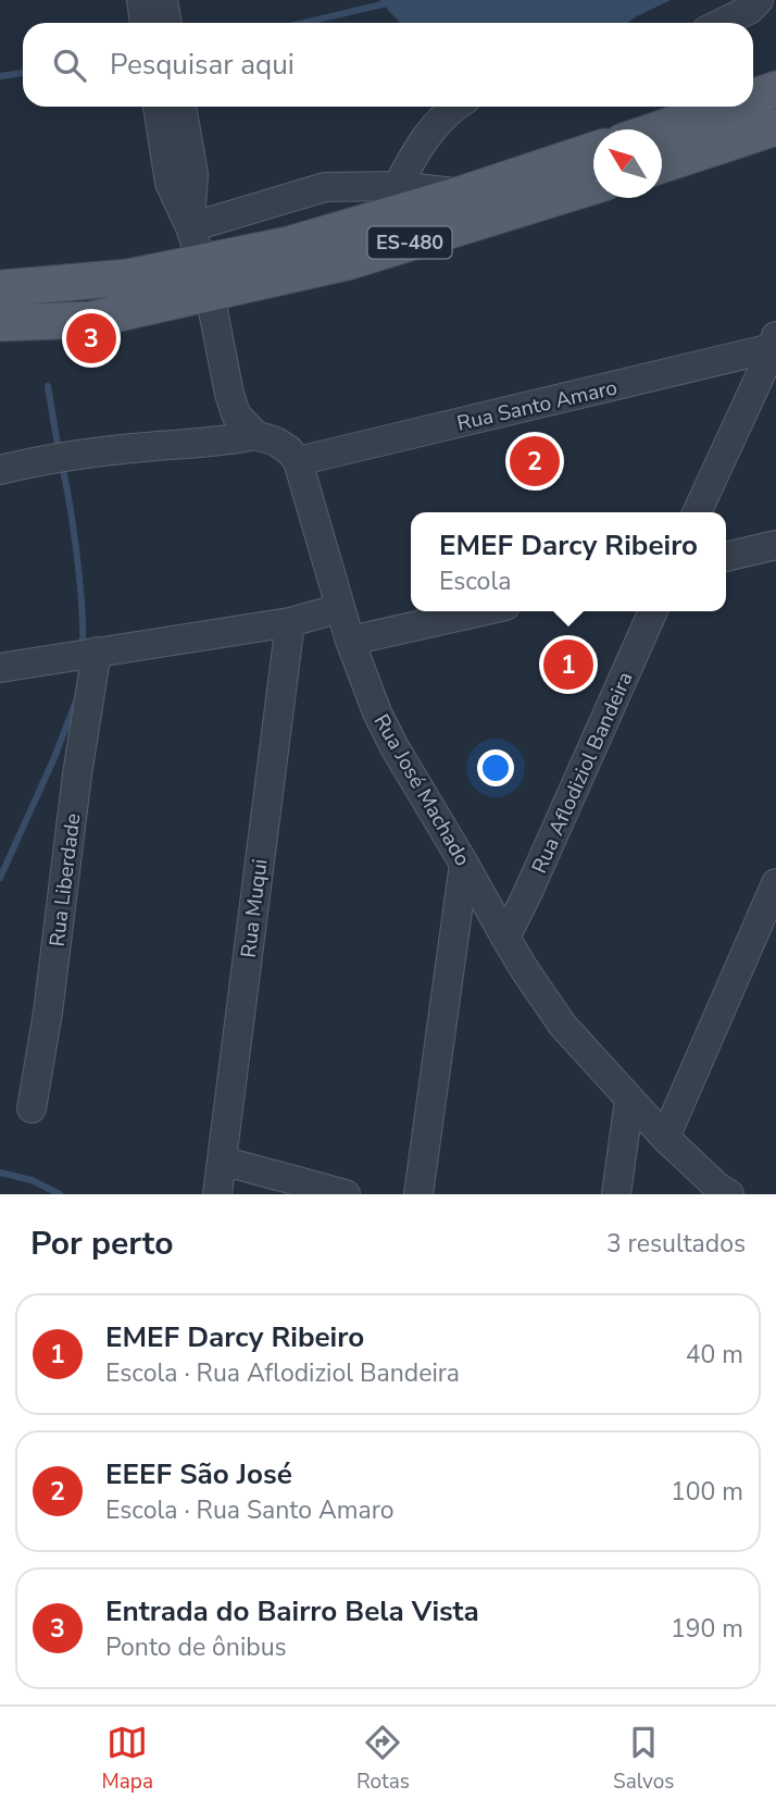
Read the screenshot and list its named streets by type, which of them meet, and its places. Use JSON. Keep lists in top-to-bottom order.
{
  "streets": {
    "main road": ["ES-480"],
    "street": [
      "Rua Santo Amaro",
      "Rua Aflodiziol Bandeira",
      "Rua José Machado",
      "Rua Liberdade",
      "Rua Muqui"
    ]
  },
  "crossings": [
    ["Rua Santo Amaro", "Rua José Machado"],
    ["Rua Aflodiziol Bandeira", "Rua José Machado"]
  ],
  "north": "top left",
  "page": {
    "search": "Pesquisar aqui",
    "pins": ["3", "2", "1"],
    "popup": ["EMEF Darcy Ribeiro", "Escola"],
    "heading": ["Por perto", "3 resultados"],
    "list": [
      {
        "mark": "1",
        "name": "EMEF Darcy Ribeiro",
        "note": "Escola · Rua Aflodiziol Bandeira",
        "value": "40 m"
      },
      {
        "mark": "2",
        "name": "EEEF São José",
        "note": "Escola · Rua Santo Amaro",
        "value": "100 m"
      },
      {
        "mark": "3",
        "name": "Entrada do Bairro Bela Vista",
        "note": "Ponto de ônibus",
        "value": "190 m"
      }
    ],
    "nav": ["Mapa", "Rotas", "Salvos"]
  }
}
